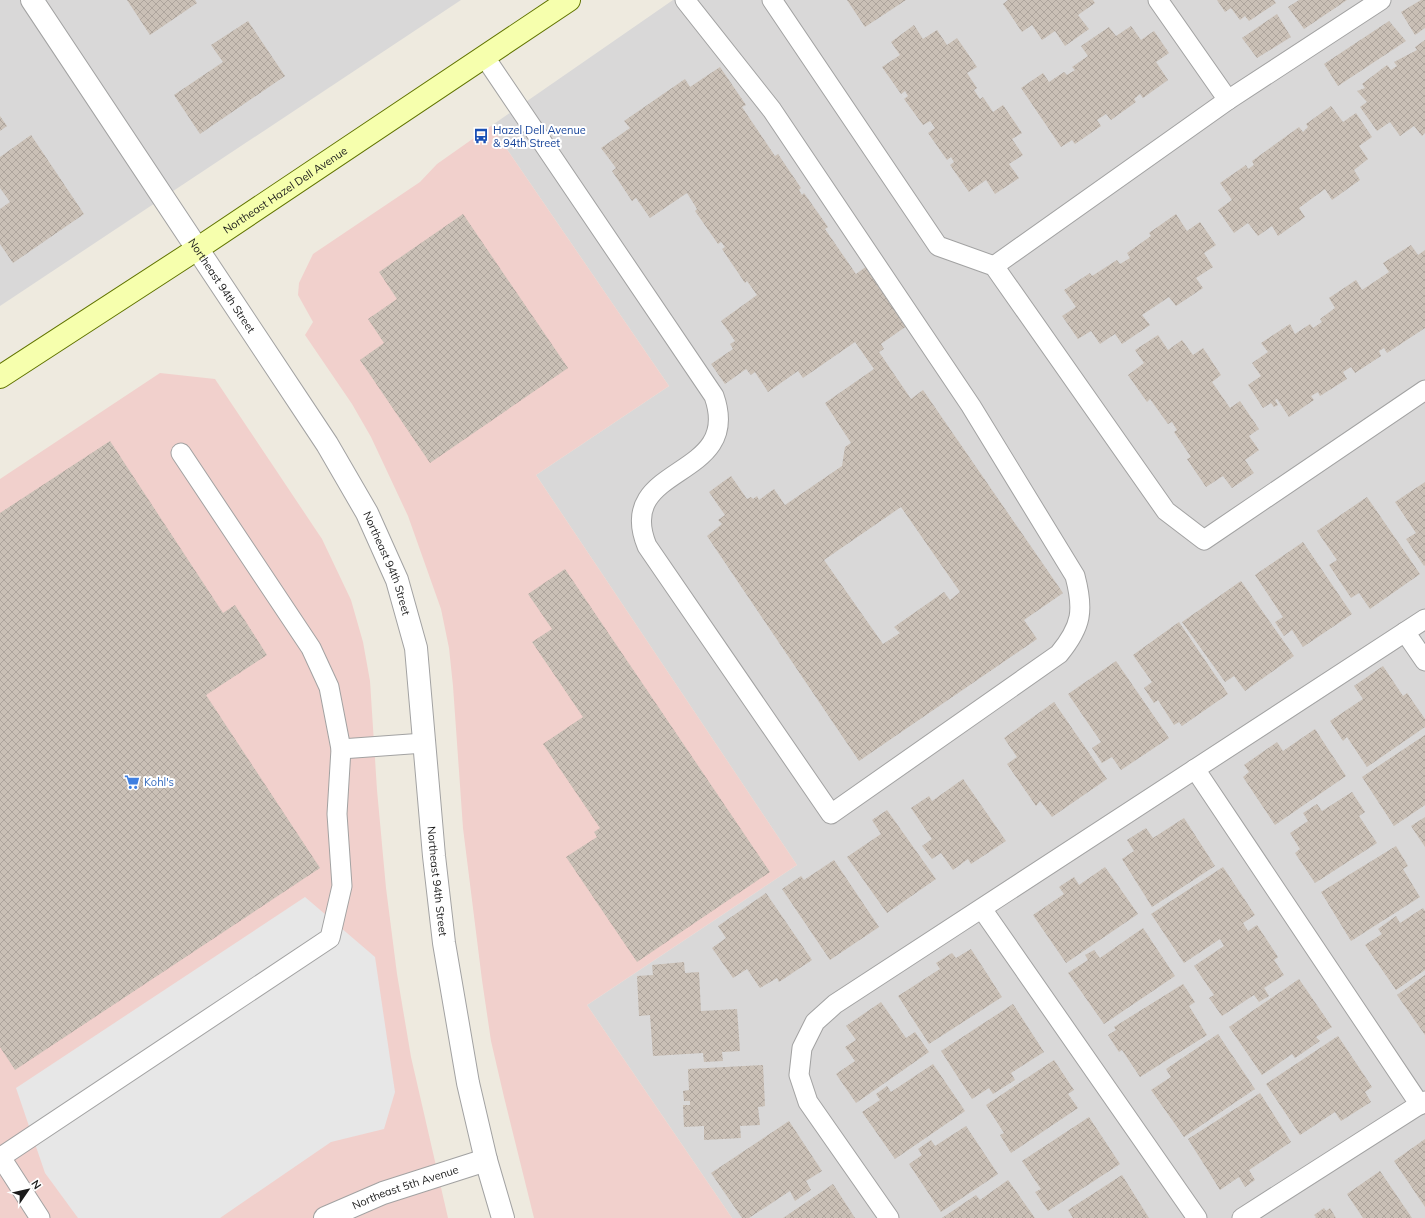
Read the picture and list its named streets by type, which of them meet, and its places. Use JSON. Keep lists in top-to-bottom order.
{
  "streets": {
    "main road": ["Northeast Hazel Dell Avenue"],
    "street": ["Northeast 94th Street", "Northeast 5th Avenue"]
  },
  "crossings": [
    ["Northeast Hazel Dell Avenue", "Northeast 94th Street"],
    ["Northeast 94th Street", "Northeast 5th Avenue"]
  ],
  "places": {
    "bus stop": ["Hazel Dell Avenue & 94th Street"],
    "supermarket": ["Kohl's"]
  },
  "north": "top right"
}
